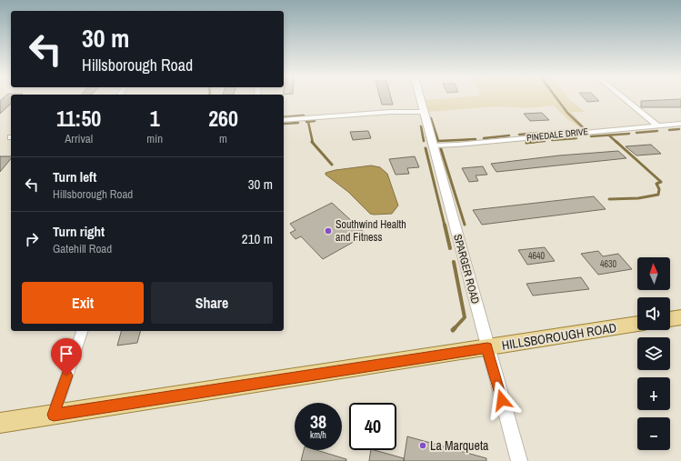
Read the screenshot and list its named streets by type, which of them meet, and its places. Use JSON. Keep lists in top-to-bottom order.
{
  "streets": {
    "main road": ["HILLSBOROUGH ROAD"],
    "street": ["PINEDALE DRIVE", "SPARGER ROAD"]
  },
  "crossings": [
    ["PINEDALE DRIVE", "SPARGER ROAD"],
    ["SPARGER ROAD", "HILLSBOROUGH ROAD"]
  ],
  "places": ["Southwind Health and Fitness", "La Marqueta"],
  "house_numbers": ["4640", "4630"],
  "north": "top",
  "page": {
    "turn": ["30 m", "Hillsborough Road"],
    "eta": [
      "11:50",
      "Arrival",
      "1",
      "min",
      "260",
      "m"
    ],
    "list": [
      {
        "name": "Turn left",
        "note": "Hillsborough Road",
        "value": "30 m"
      },
      {
        "name": "Turn right",
        "note": "Gatehill Road",
        "value": "210 m"
      }
    ],
    "map_buttons": ["+", "−"],
    "buttons": ["Exit", "Share"],
    "speed": "38 km/h",
    "limit": "40"
  }
}
